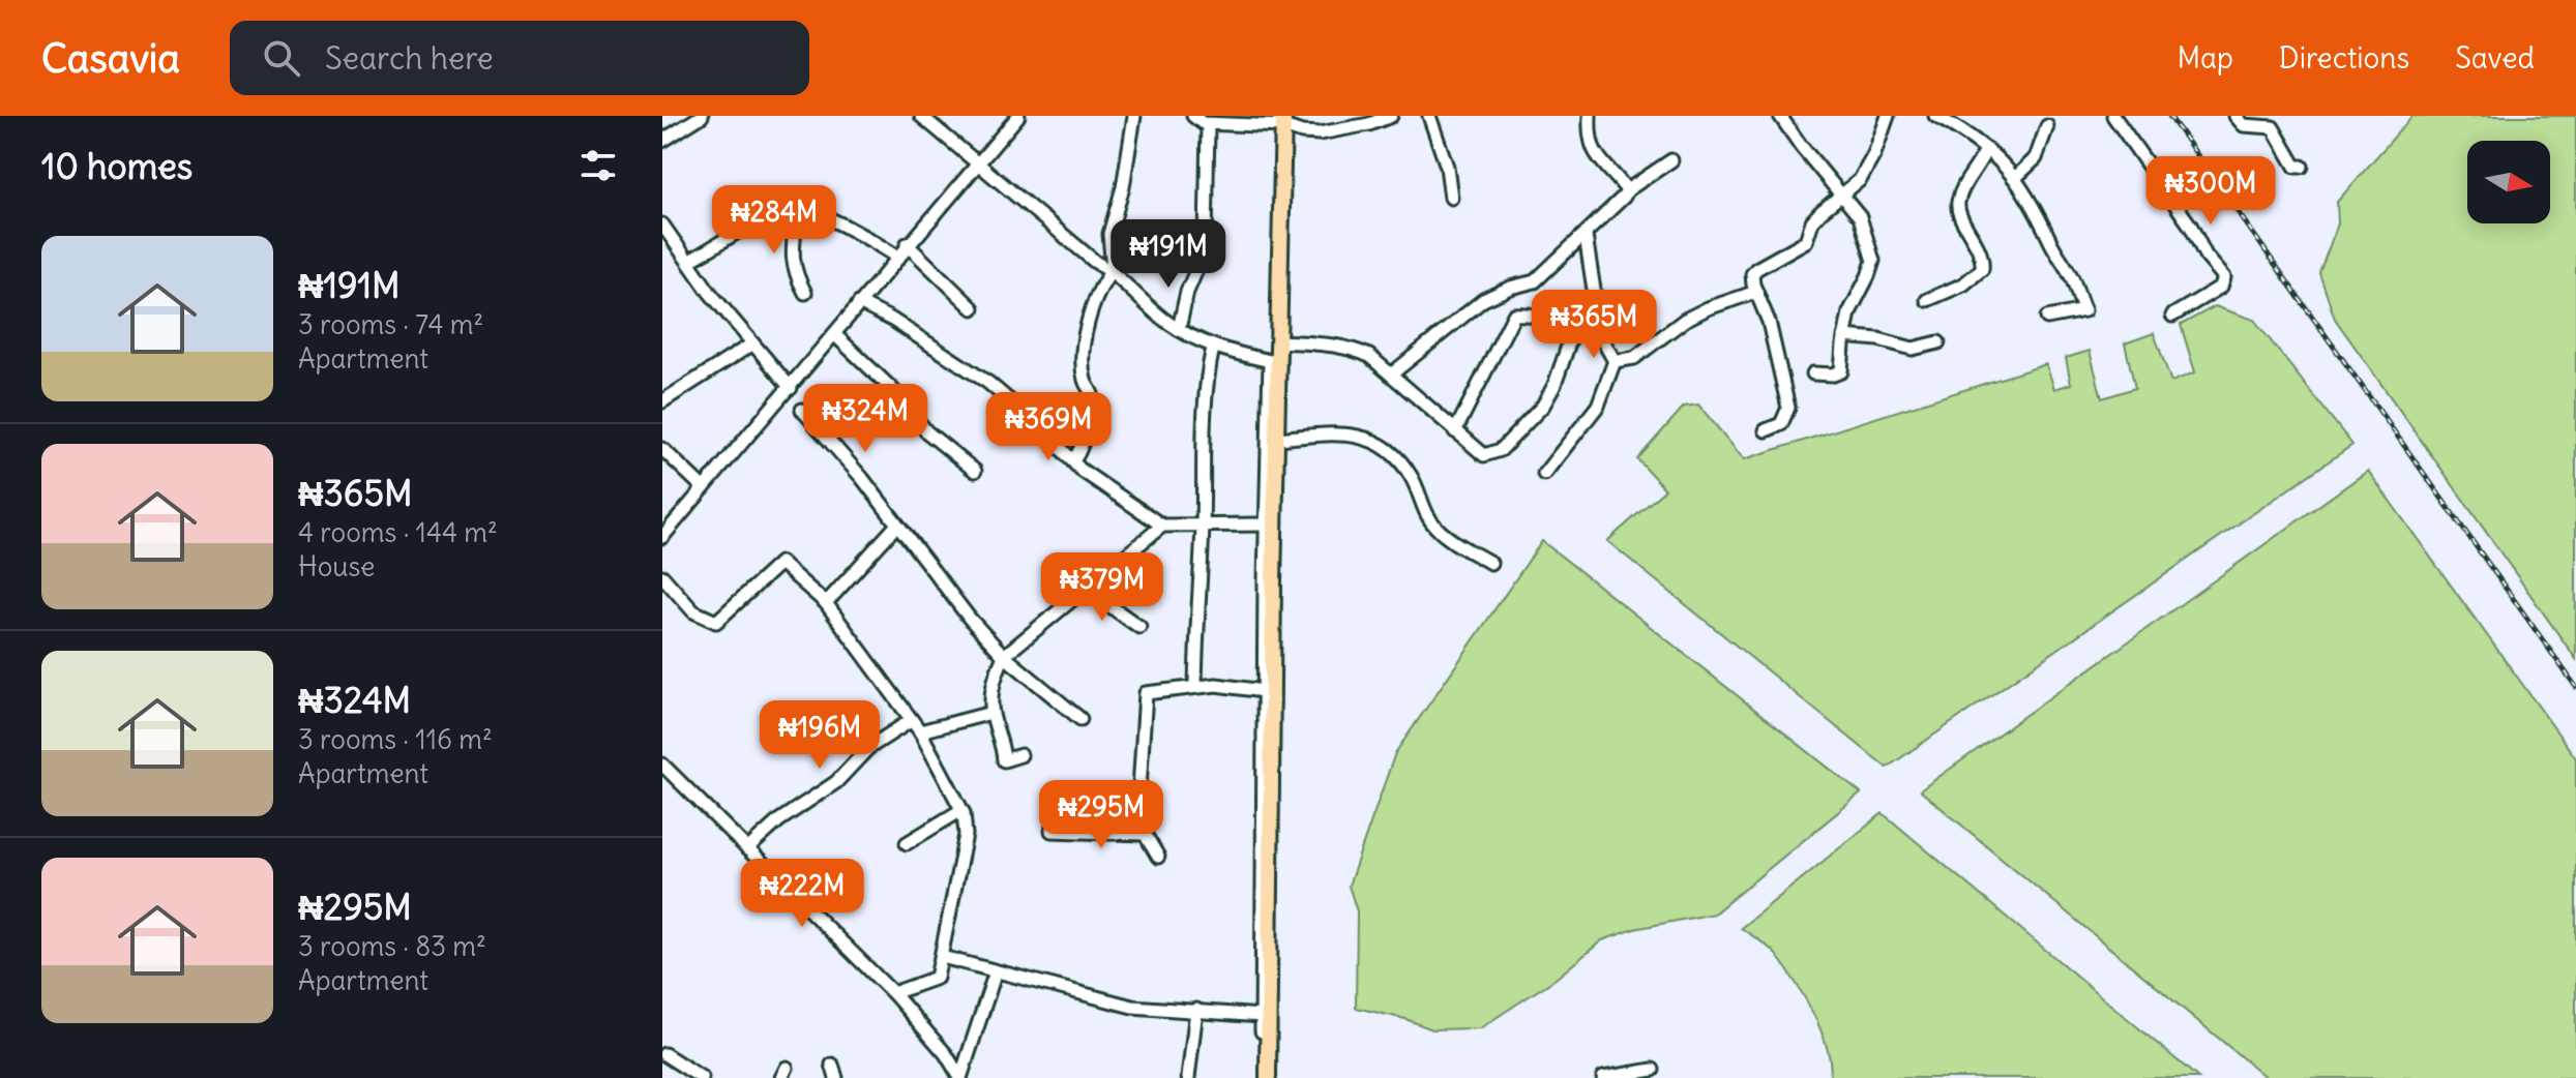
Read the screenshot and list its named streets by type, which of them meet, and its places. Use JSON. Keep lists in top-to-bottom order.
{
  "north": "right",
  "page": {
    "header": "Casavia",
    "search": "Search here",
    "nav": ["Map", "Directions", "Saved"],
    "heading": "10 homes",
    "price": [
      "₦300M",
      "₦284M",
      "₦191M",
      "₦365M",
      "₦324M",
      "₦369M",
      "₦379M",
      "₦196M",
      "₦295M",
      "₦222M"
    ],
    "list": [
      {
        "name": "₦191M",
        "note": "3 rooms · 74 m² · Apartment"
      },
      {
        "name": "₦365M",
        "note": "4 rooms · 144 m² · House"
      },
      {
        "name": "₦324M",
        "note": "3 rooms · 116 m² · Apartment"
      },
      {
        "name": "₦295M",
        "note": "3 rooms · 83 m² · Apartment"
      }
    ]
  }
}
